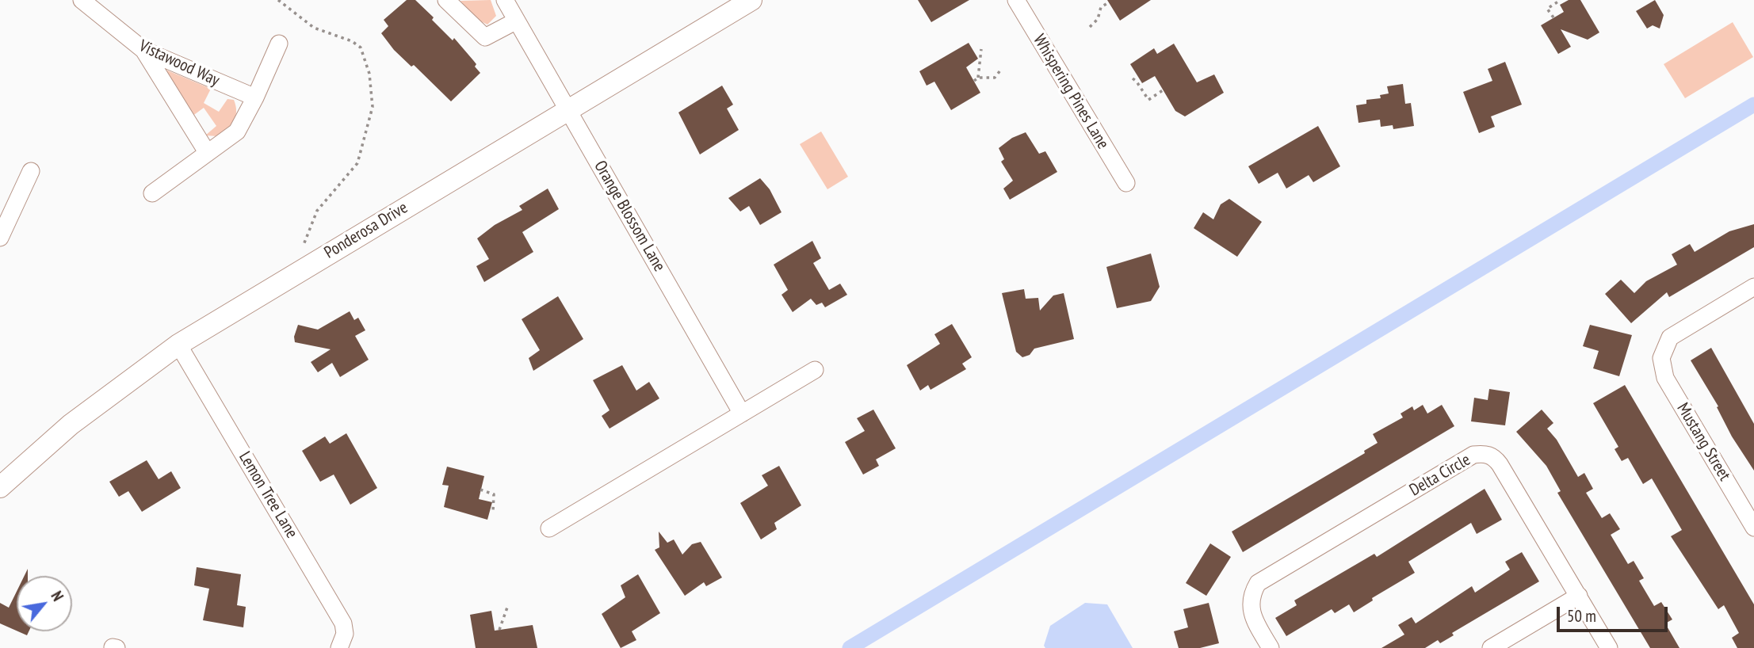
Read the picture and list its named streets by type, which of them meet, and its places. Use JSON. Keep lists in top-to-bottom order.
{
  "streets": {
    "street": [
      "Vistawood Way",
      "Whispering Pines Lane",
      "Orange Blossom Lane",
      "Ponderosa Drive",
      "Mustang Street",
      "Delta Circle",
      "Lemon Tree Lane"
    ]
  },
  "crossings": [
    ["Orange Blossom Lane", "Ponderosa Drive"],
    ["Ponderosa Drive", "Lemon Tree Lane"]
  ],
  "scale_bar": "50 m",
  "north": "top right"
}
